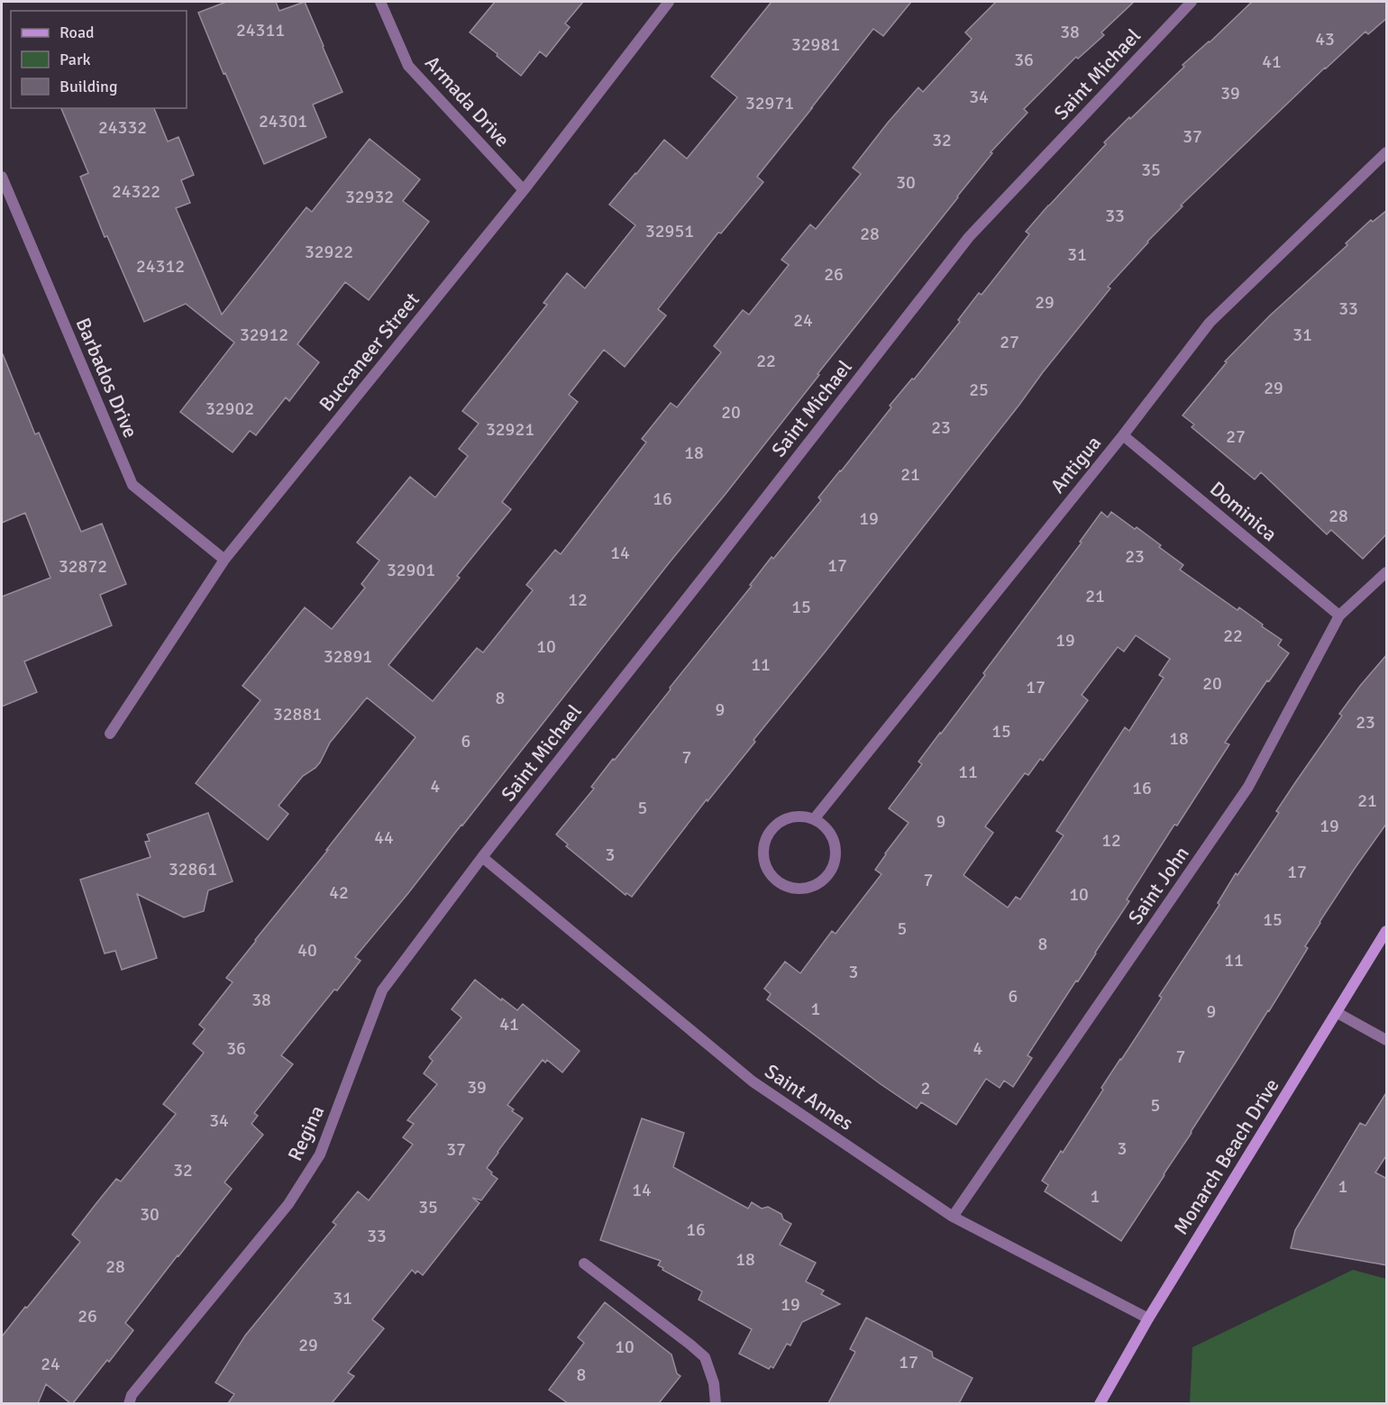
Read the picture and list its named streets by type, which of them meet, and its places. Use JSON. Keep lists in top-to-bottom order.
{
  "streets": {
    "street": [
      "Saint Michael",
      "Armada Drive",
      "Buccaneer Street",
      "Barbados Drive",
      "Antigua",
      "Dominica",
      "Saint John",
      "Saint Annes",
      "Regina",
      "Monarch Beach Drive"
    ]
  },
  "crossings": [
    ["Saint Michael", "Saint Annes"],
    ["Saint Michael", "Regina"],
    ["Armada Drive", "Buccaneer Street"],
    ["Buccaneer Street", "Barbados Drive"],
    ["Antigua", "Dominica"],
    ["Dominica", "Saint John"],
    ["Saint John", "Saint Annes"],
    ["Saint Annes", "Regina"],
    ["Saint Annes", "Monarch Beach Drive"]
  ],
  "house_numbers": [
    "24311",
    "38",
    "43",
    "32981",
    "36",
    "41",
    "39",
    "34",
    "32971",
    "24301",
    "24332",
    "37",
    "32",
    "35",
    "30",
    "24322",
    "32932",
    "33",
    "32951",
    "28",
    "32922",
    "31",
    "24312",
    "26",
    "29",
    "33",
    "24",
    "32912",
    "31",
    "27",
    "22",
    "29",
    "25",
    "32902",
    "20",
    "23",
    "32921",
    "27",
    "18",
    "21",
    "16",
    "28",
    "19",
    "14",
    "23",
    "17",
    "32872",
    "32901",
    "21",
    "12",
    "15",
    "22",
    "19",
    "10",
    "32891",
    "11",
    "20",
    "17",
    "8",
    "9",
    "32881",
    "23",
    "15",
    "18",
    "6",
    "7",
    "11",
    "4",
    "16",
    "21",
    "5",
    "9",
    "19",
    "44",
    "12",
    "3",
    "32861",
    "17",
    "7",
    "42",
    "10",
    "15",
    "5",
    "8",
    "40",
    "11",
    "3",
    "6",
    "38",
    "1",
    "9",
    "41",
    "36",
    "4",
    "7",
    "39",
    "2",
    "5",
    "34",
    "3",
    "37",
    "32",
    "1",
    "14",
    "1",
    "35",
    "30",
    "16",
    "33",
    "18",
    "28",
    "31",
    "19",
    "26",
    "29",
    "10",
    "17",
    "24",
    "8"
  ],
  "legend": ["Road", "Park", "Building"]
}
